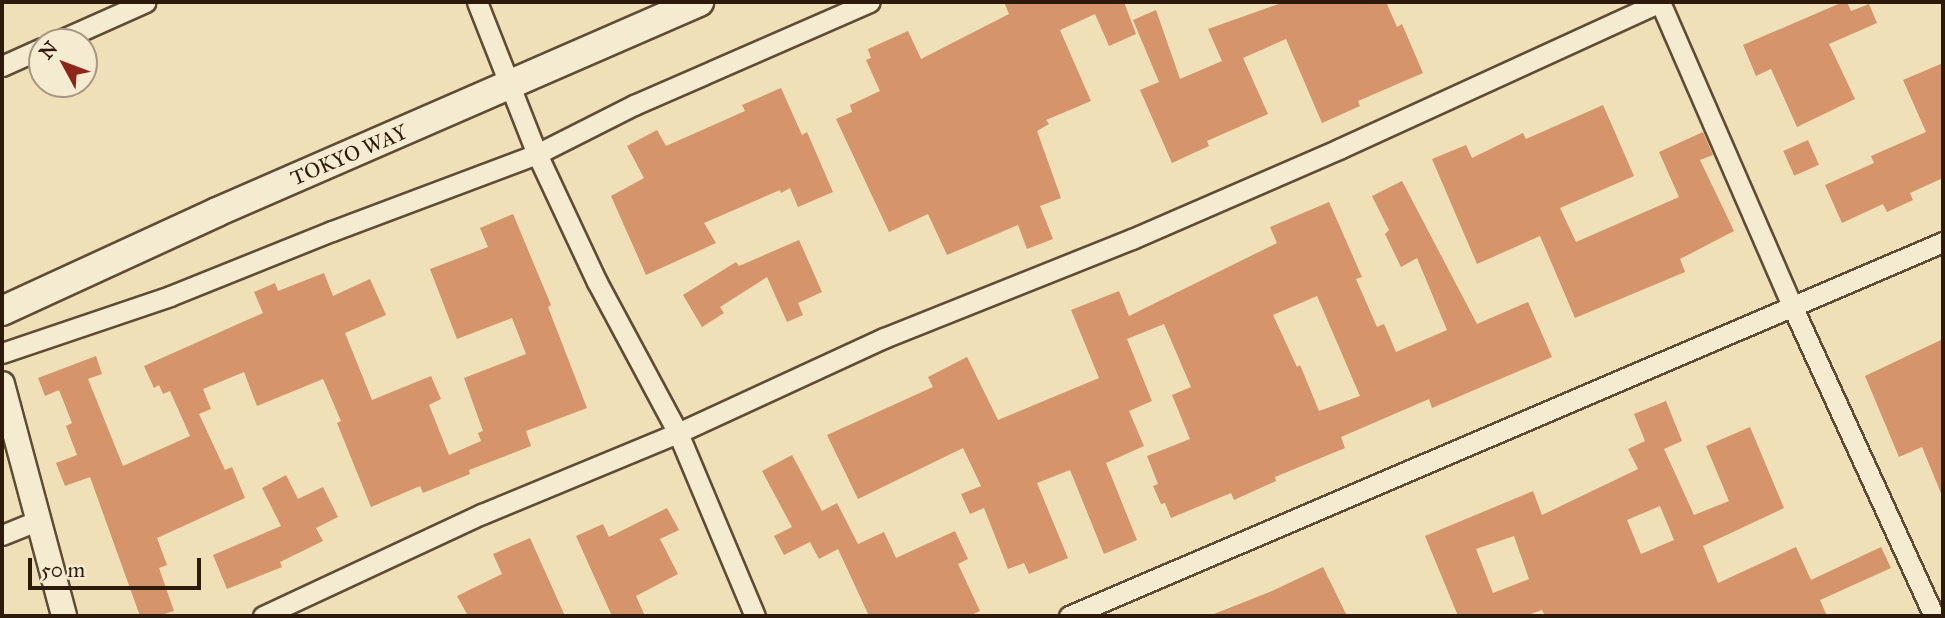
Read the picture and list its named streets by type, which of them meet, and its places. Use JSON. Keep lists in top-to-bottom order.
{
  "streets": {
    "main road": ["TOKYO WAY"]
  },
  "scale_bar": "50 m",
  "north": "top left"
}
